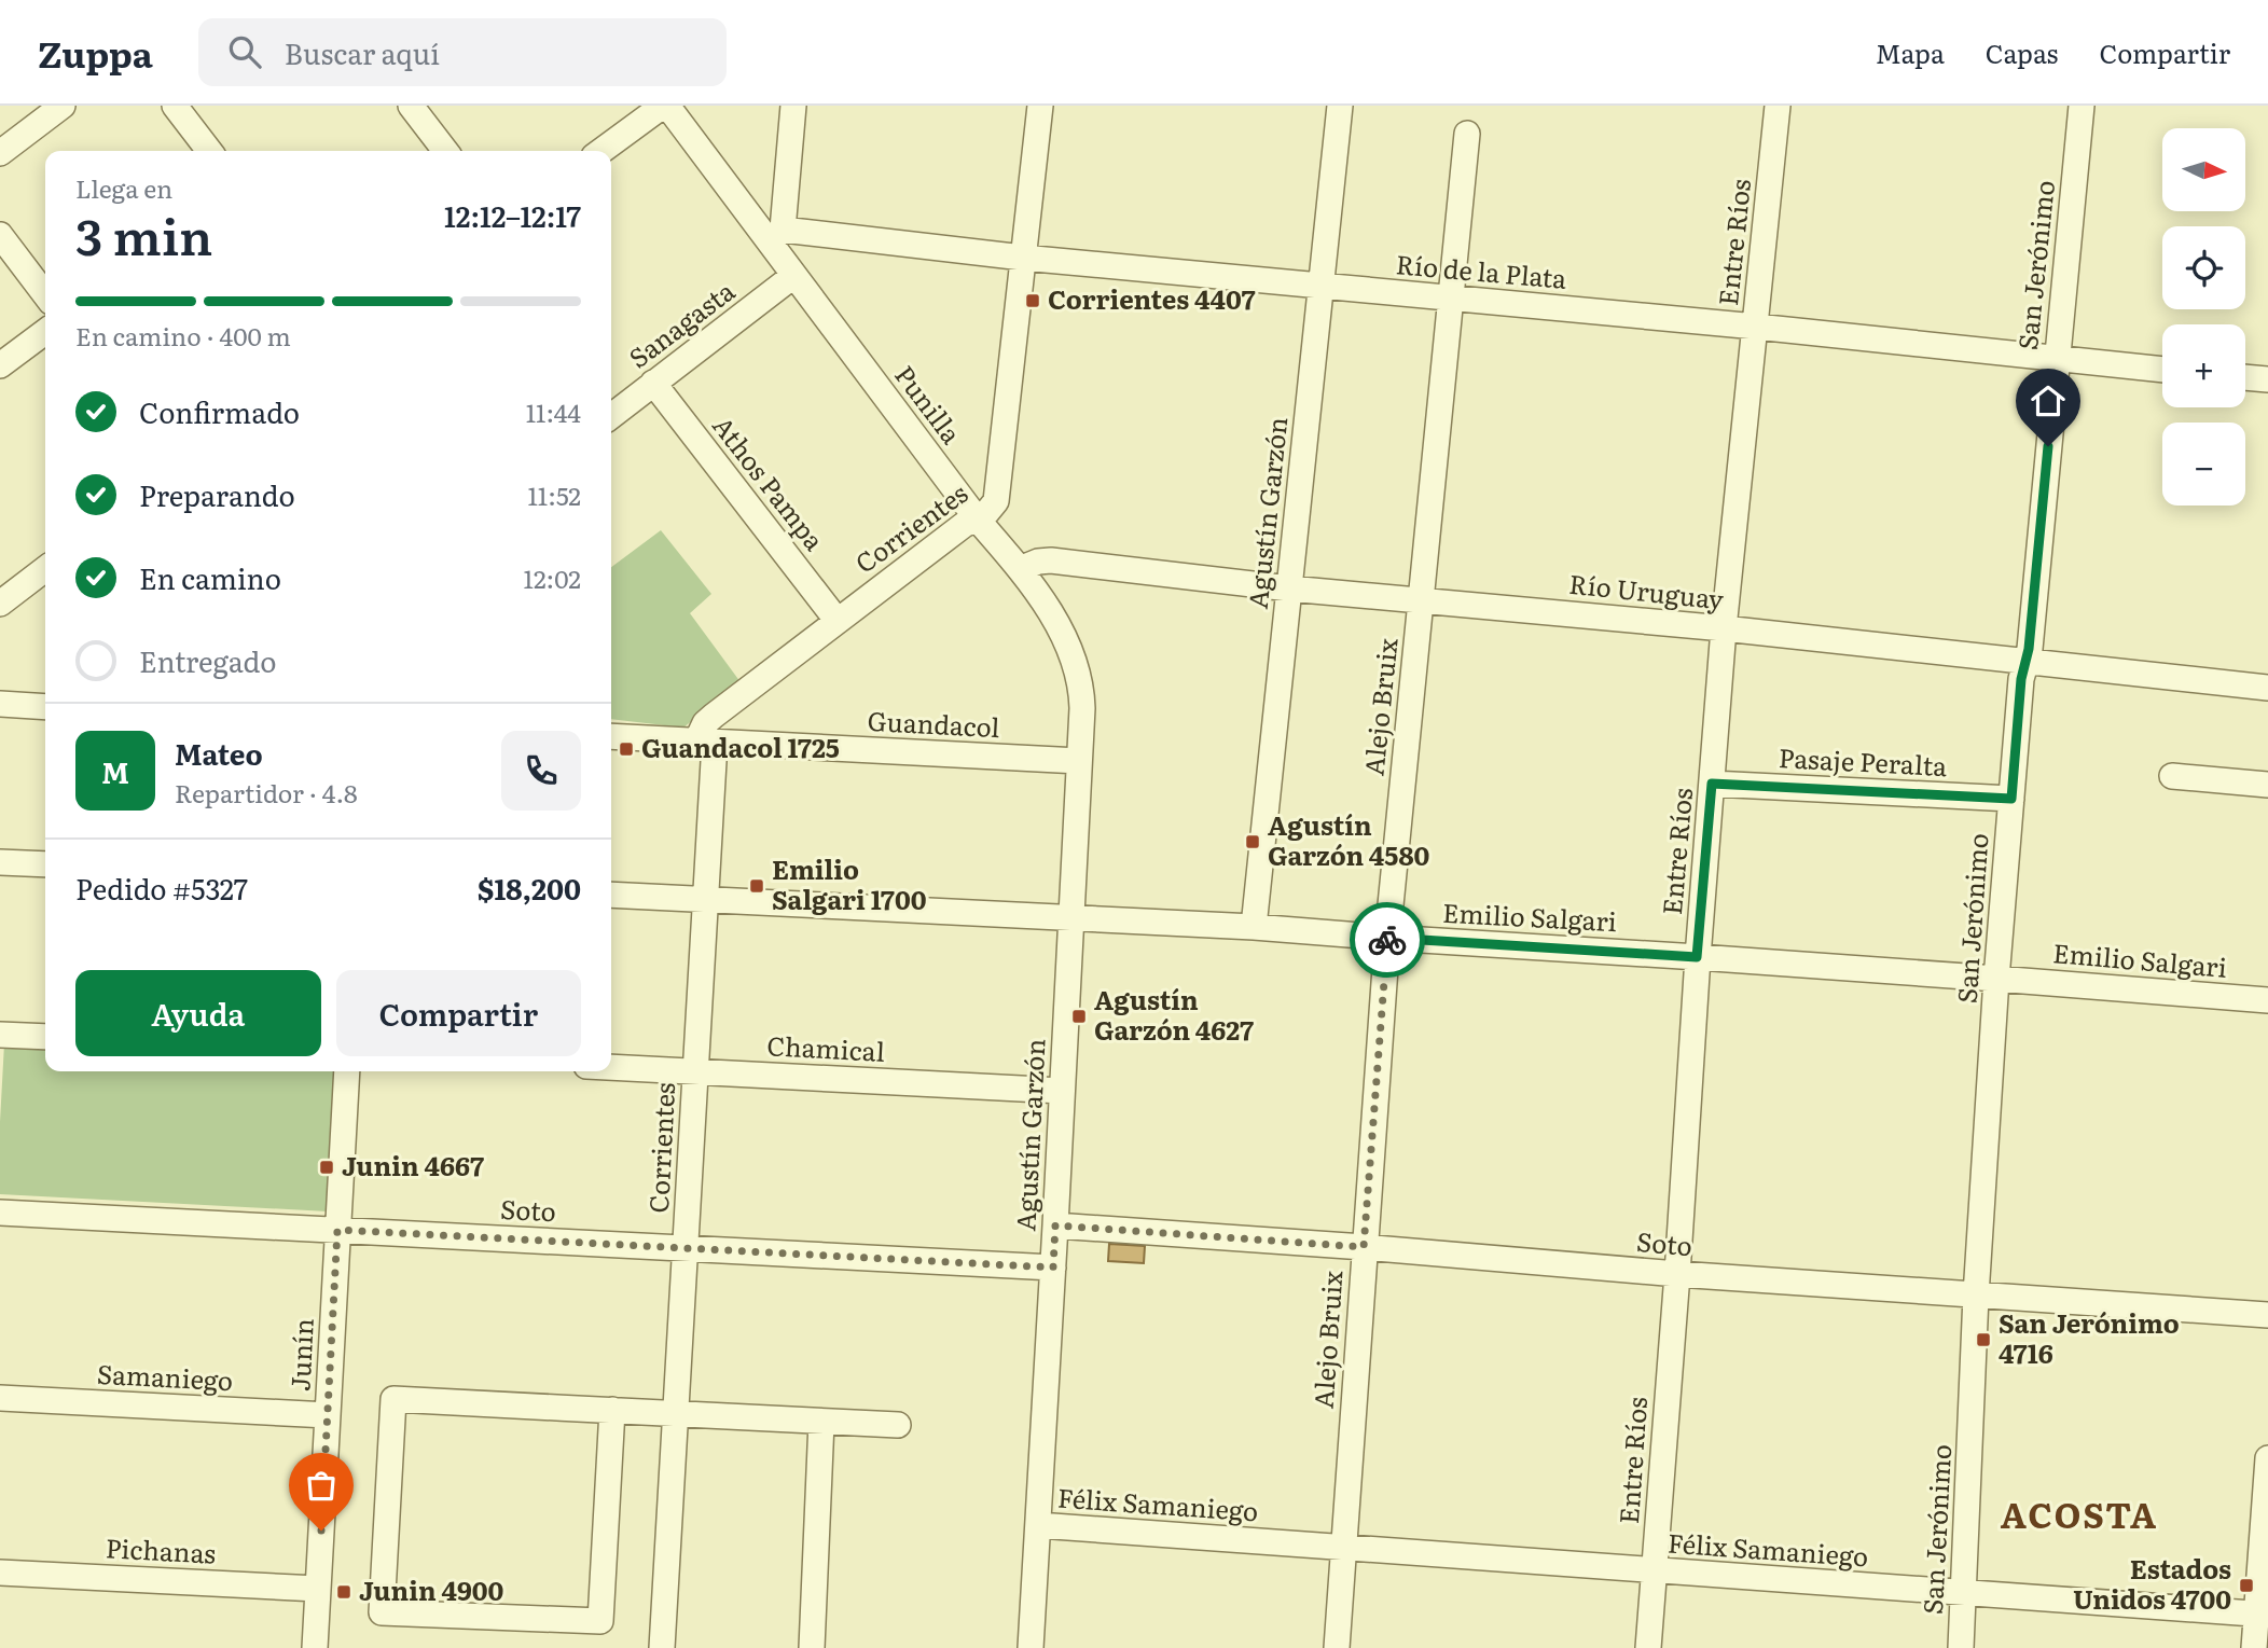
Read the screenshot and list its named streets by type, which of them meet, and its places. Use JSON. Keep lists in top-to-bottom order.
{
  "streets": {
    "street": [
      "Entre Ríos",
      "San Jerónimo",
      "Río de la Plata",
      "Sanagasta",
      "Punilla",
      "Athos Pampa",
      "Agustín Garzón",
      "Corrientes",
      "Río Uruguay",
      "Alejo Bruix",
      "Guandacol",
      "Pasaje Peralta",
      "Emilio Salgari",
      "Chamical",
      "Soto",
      "Junín",
      "Samaniego",
      "Félix Samaniego",
      "Pichanas"
    ]
  },
  "crossings": [
    ["Entre Ríos", "Río de la Plata"],
    ["Entre Ríos", "Río Uruguay"],
    ["Entre Ríos", "Pasaje Peralta"],
    ["Entre Ríos", "Emilio Salgari"],
    ["Entre Ríos", "Soto"],
    ["Entre Ríos", "Félix Samaniego"],
    ["San Jerónimo", "Río de la Plata"],
    ["San Jerónimo", "Río Uruguay"],
    ["San Jerónimo", "Pasaje Peralta"],
    ["San Jerónimo", "Emilio Salgari"],
    ["San Jerónimo", "Soto"],
    ["San Jerónimo", "Félix Samaniego"],
    ["Río de la Plata", "Punilla"],
    ["Río de la Plata", "Agustín Garzón"],
    ["Río de la Plata", "Corrientes"],
    ["Río de la Plata", "Alejo Bruix"],
    ["Sanagasta", "Punilla"],
    ["Sanagasta", "Athos Pampa"],
    ["Punilla", "Agustín Garzón"],
    ["Punilla", "Corrientes"],
    ["Punilla", "Río Uruguay"],
    ["Punilla", "Guandacol"],
    ["Athos Pampa", "Corrientes"],
    ["Agustín Garzón", "Río Uruguay"],
    ["Agustín Garzón", "Guandacol"],
    ["Agustín Garzón", "Emilio Salgari"],
    ["Agustín Garzón", "Chamical"],
    ["Agustín Garzón", "Soto"],
    ["Agustín Garzón", "Félix Samaniego"],
    ["Corrientes", "Guandacol"],
    ["Corrientes", "Emilio Salgari"],
    ["Corrientes", "Chamical"],
    ["Corrientes", "Soto"],
    ["Río Uruguay", "Alejo Bruix"],
    ["Alejo Bruix", "Emilio Salgari"],
    ["Alejo Bruix", "Soto"],
    ["Alejo Bruix", "Félix Samaniego"],
    ["Soto", "Junín"],
    ["Junín", "Samaniego"],
    ["Junín", "Pichanas"]
  ],
  "districts": ["ACOSTA"],
  "places": {
    "transit": [
      "Corrientes 4407",
      "Guandacol 1725",
      "Agustín Garzón 4580",
      "Emilio Salgari 1700",
      "Agustín Garzón 4627",
      "Junin 4667",
      "San Jerónimo 4716",
      "Estados Unidos 4700",
      "Junin 4900"
    ]
  },
  "north": "right",
  "page": {
    "header": "Zuppa",
    "search": "Buscar aquí",
    "nav": ["Mapa", "Capas", "Compartir"],
    "map_buttons": ["+", "−"],
    "heading": ["3 min", "Llega en", "12:12–12:17"],
    "panel": [
      "Mateo",
      "Repartidor · 4.8",
      "Pedido #5327",
      "$18,200"
    ],
    "bar": "En camino · 400 m",
    "list": [
      ["Confirmado", "11:44"],
      ["Preparando", "11:52"],
      ["En camino", "12:02"],
      "Entregado"
    ],
    "round": "M",
    "buttons": ["Ayuda", "Compartir"]
  }
}
